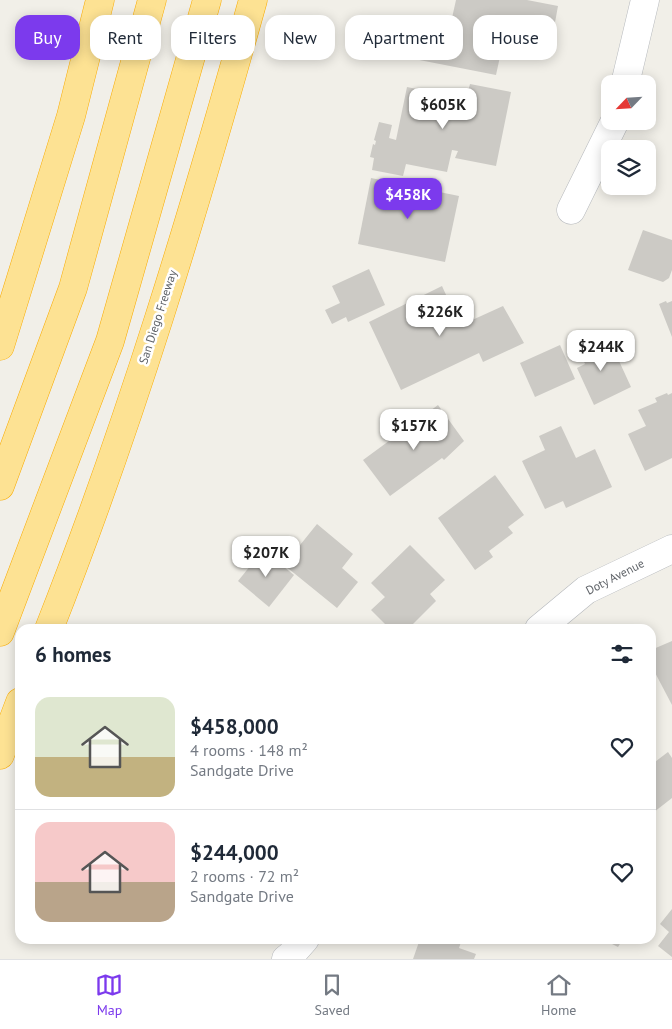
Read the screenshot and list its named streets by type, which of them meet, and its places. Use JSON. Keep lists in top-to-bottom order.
{
  "streets": {
    "highway": ["San Diego Freeway"],
    "street": ["Doty Avenue"]
  },
  "north": "bottom left",
  "page": {
    "chip": [
      "Buy",
      "Rent",
      "Filters",
      "New",
      "Apartment",
      "House"
    ],
    "price": [
      "$605K",
      "$458K",
      "$226K",
      "$244K",
      "$157K",
      "$207K"
    ],
    "heading": "6 homes",
    "list": [
      {
        "name": "$458,000",
        "note": "4 rooms · 148 m² · Sandgate Drive"
      },
      {
        "name": "$244,000",
        "note": "2 rooms · 72 m² · Sandgate Drive"
      }
    ],
    "tabs": ["Map", "Saved", "Home"]
  }
}
